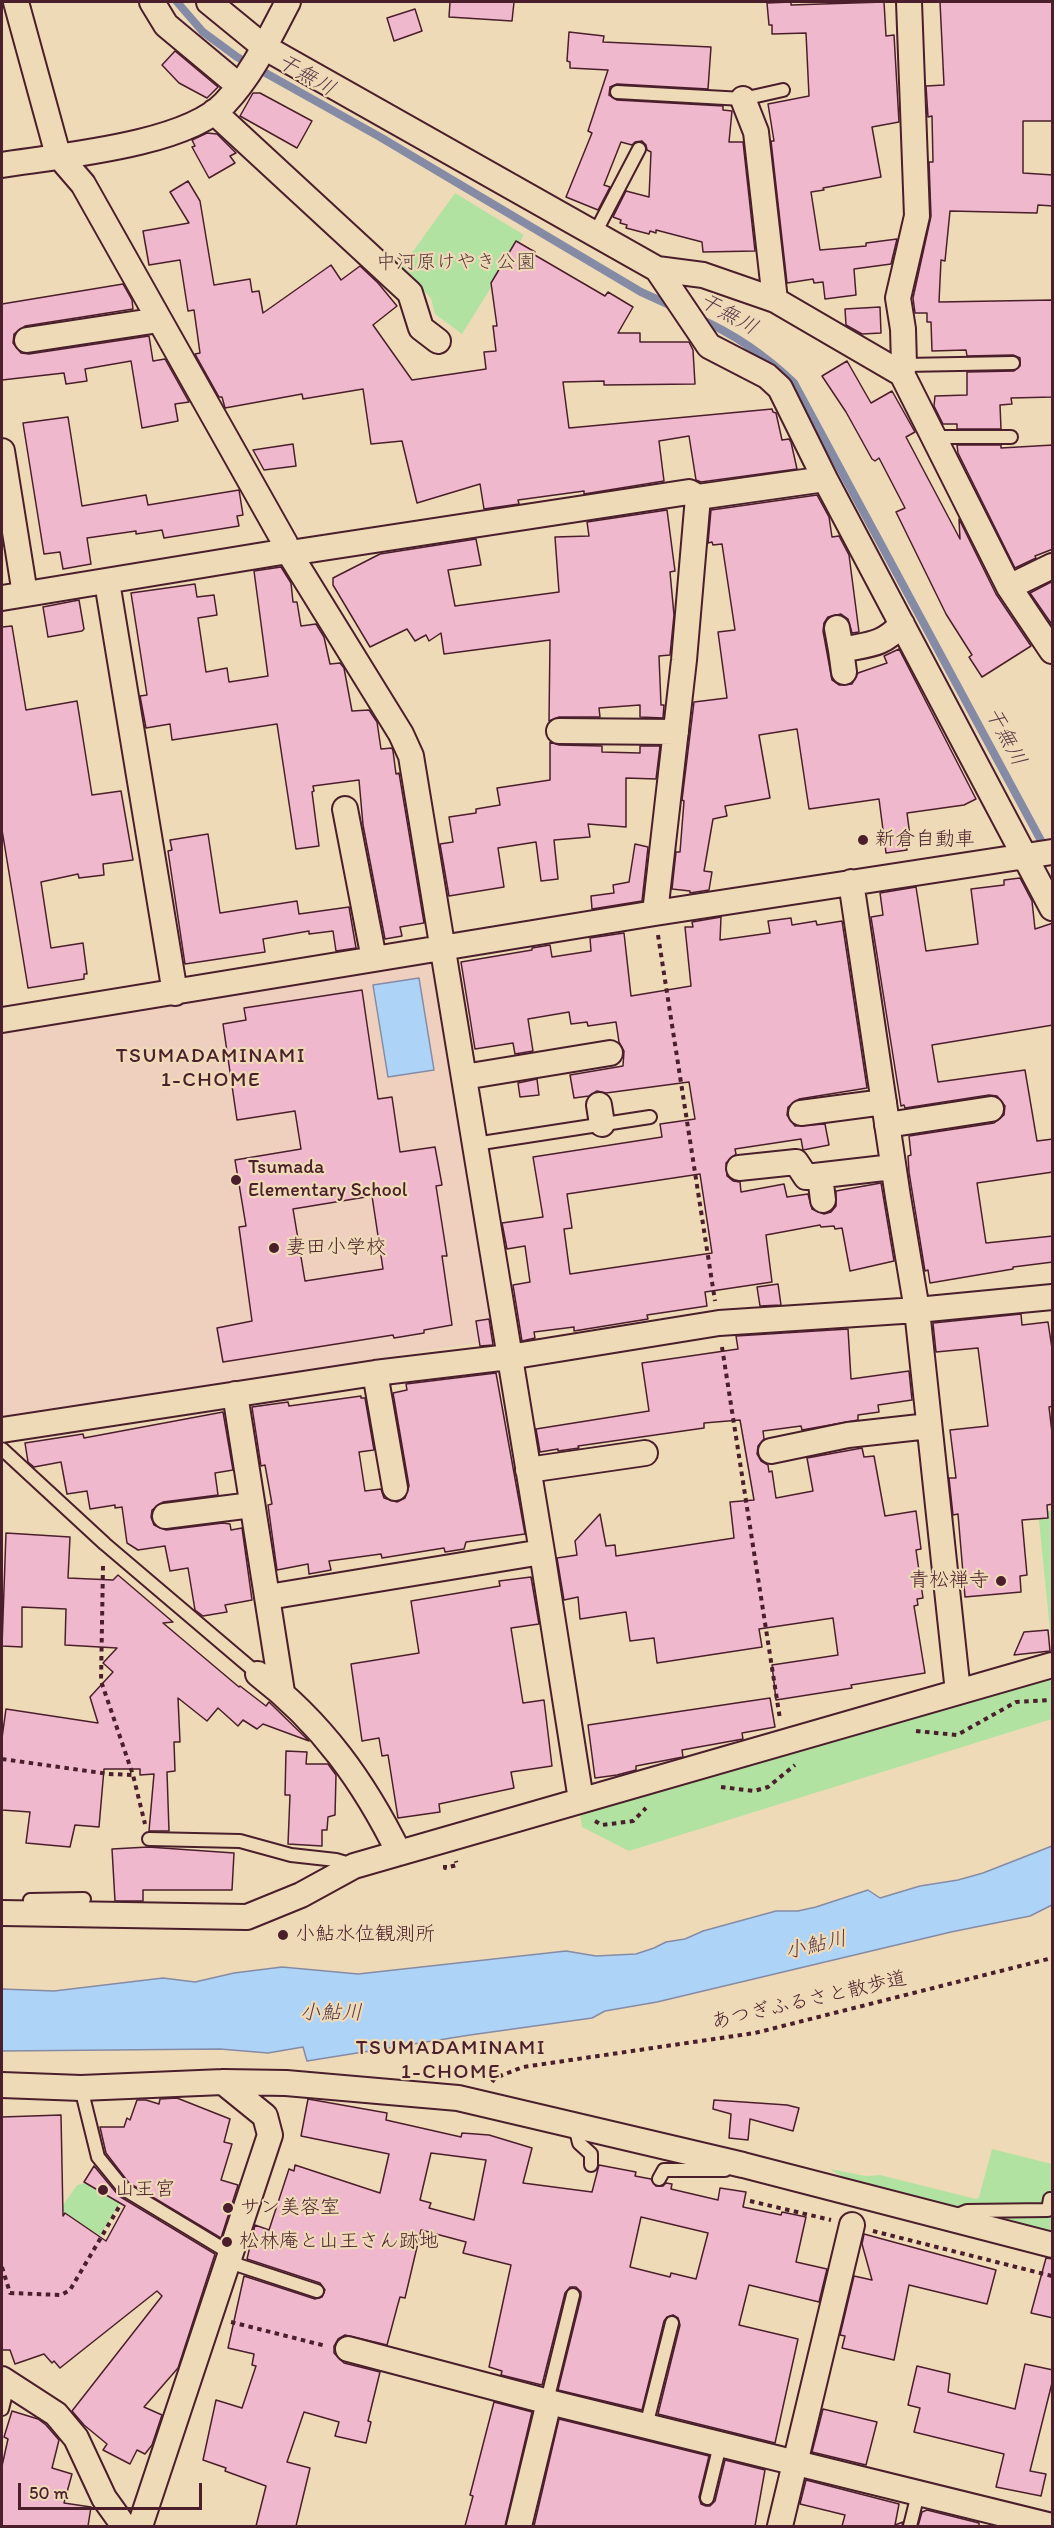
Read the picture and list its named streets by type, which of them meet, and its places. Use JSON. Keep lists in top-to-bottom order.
{
  "streets": {
    "path": ["あつぎふるさと散歩道"]
  },
  "districts": ["TSUMADAMINAMI 1-CHOME", "TSUMADAMINAMI 1-CHOME"],
  "water": ["干無川", "小鮎川"],
  "parks": ["中河原けやき公園"],
  "places": [
    "新倉自動車",
    "Tsumada Elementary School",
    "妻田小学校",
    "青松禅寺",
    "小鮎水位観測所",
    "山王宮",
    "サン美容室",
    "松林庵と山王さん跡地"
  ],
  "scale_bar": "50 m"
}
